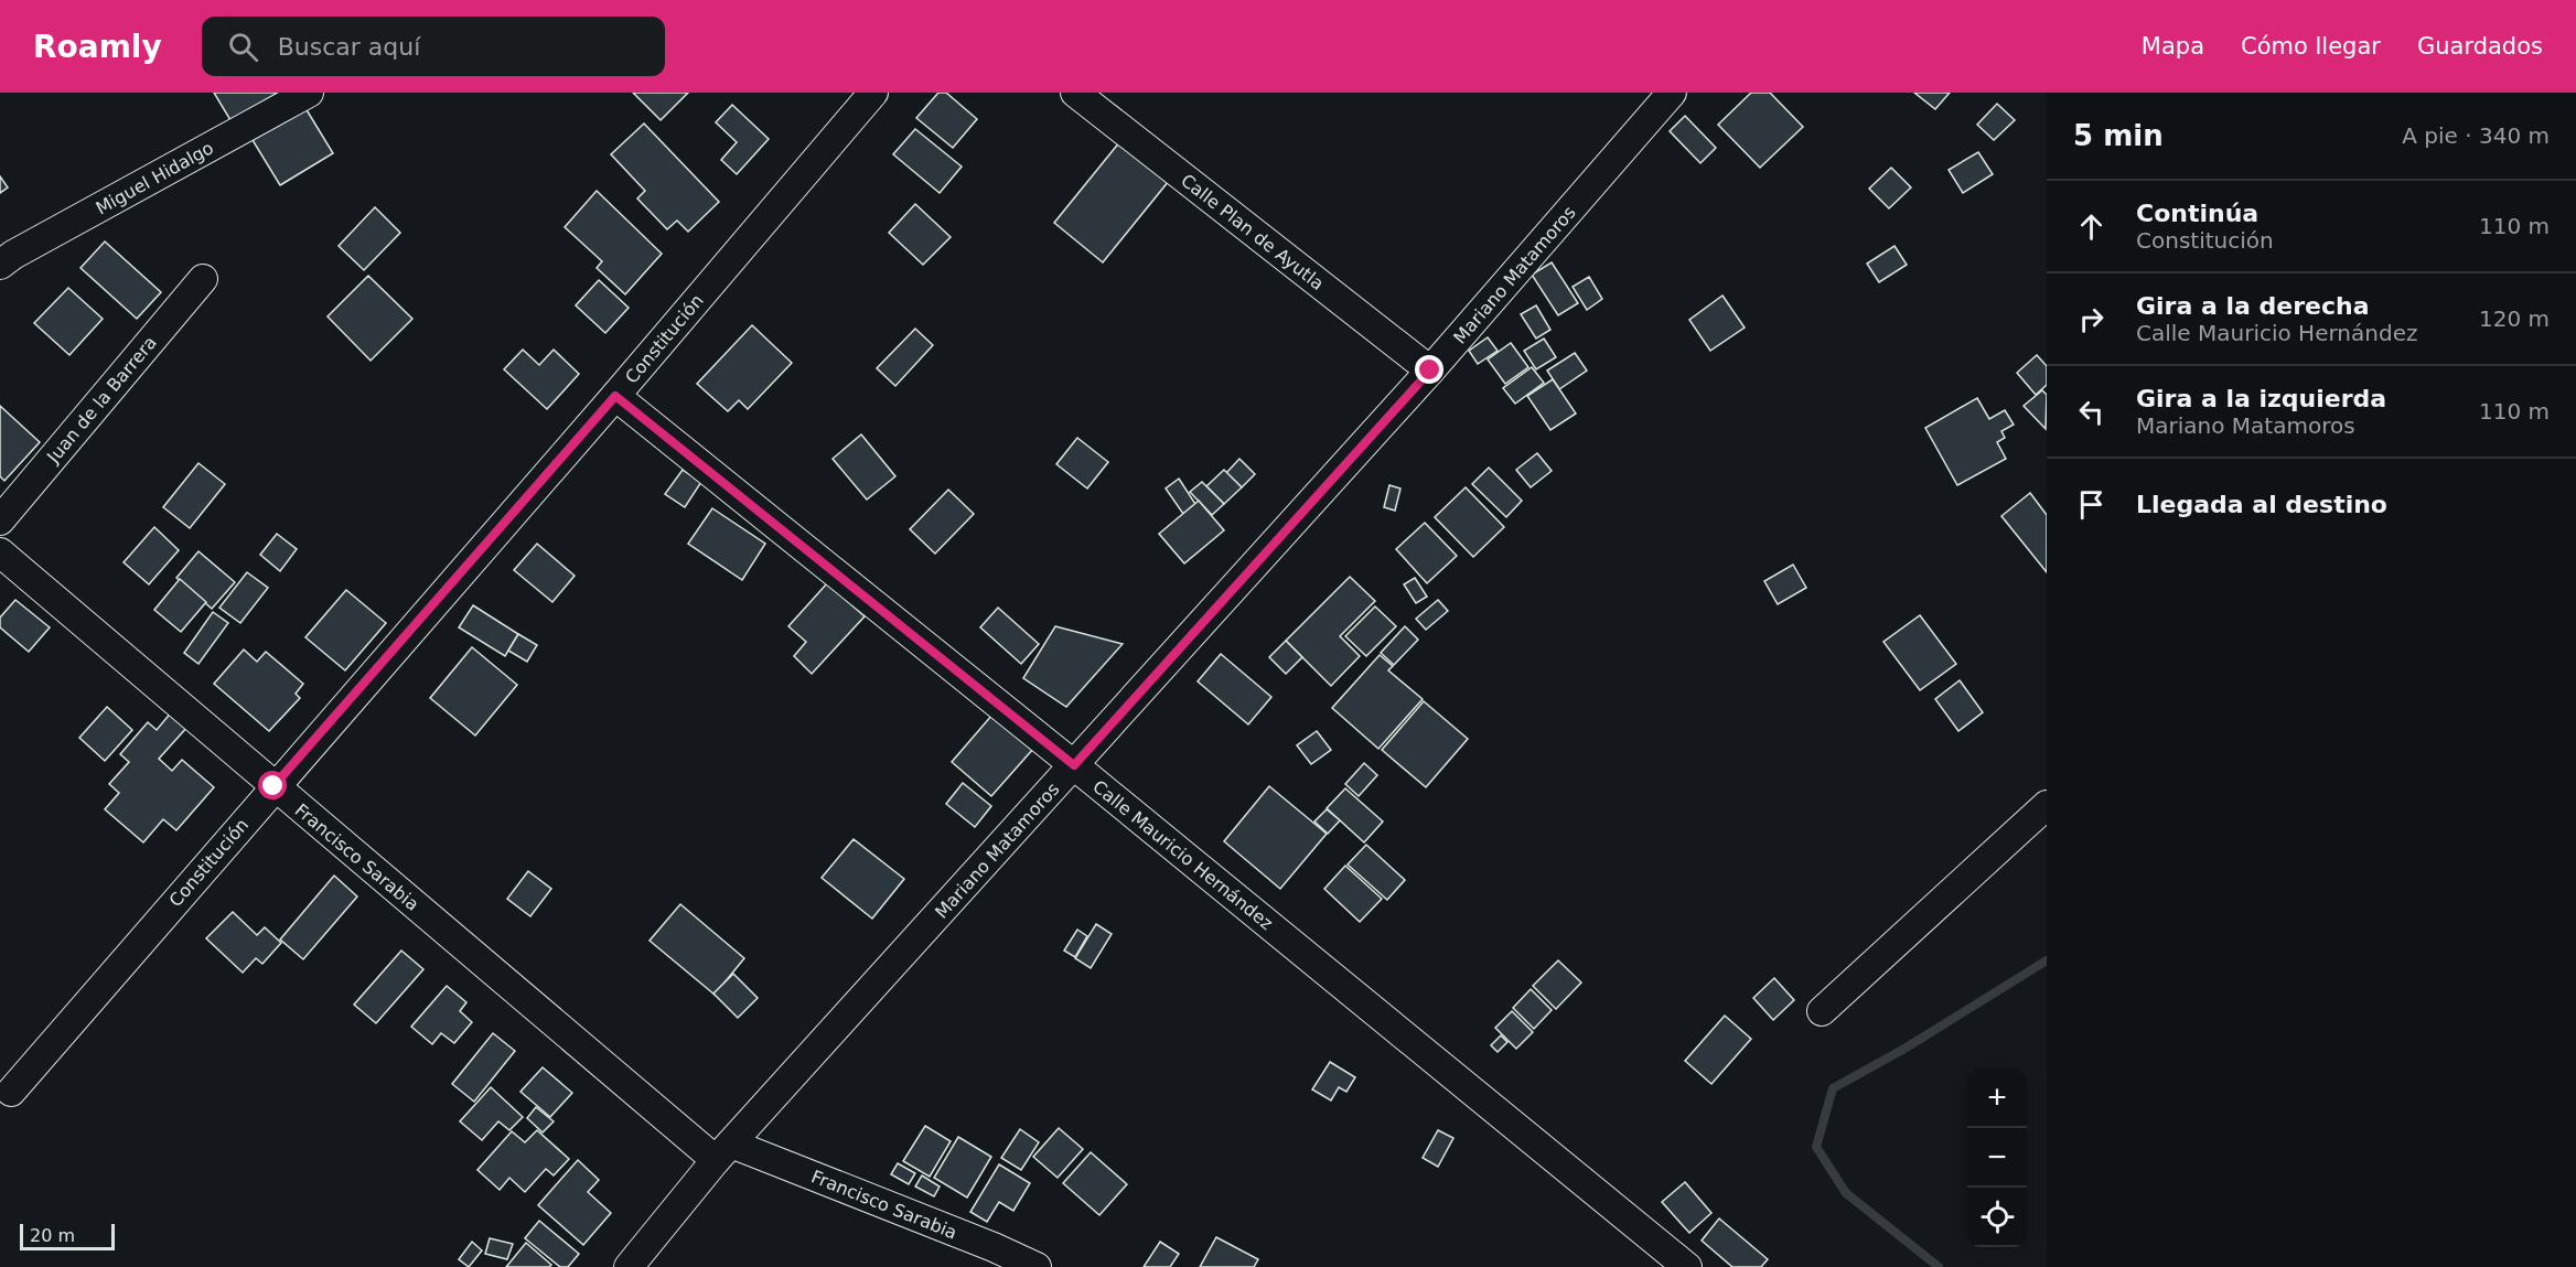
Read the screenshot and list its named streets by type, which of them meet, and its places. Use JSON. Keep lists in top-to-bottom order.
{
  "streets": {
    "street": [
      "Miguel Hidalgo",
      "Calle Plan de Ayutla",
      "Mariano Matamoros",
      "Constitución",
      "Juan de la Barrera",
      "Calle Mauricio Hernández",
      "Francisco Sarabia"
    ]
  },
  "crossings": [
    ["Calle Plan de Ayutla", "Mariano Matamoros"],
    ["Mariano Matamoros", "Calle Mauricio Hernández"],
    ["Mariano Matamoros", "Francisco Sarabia"],
    ["Constitución", "Calle Mauricio Hernández"],
    ["Constitución", "Francisco Sarabia"]
  ],
  "scale_bar": "20 m",
  "page": {
    "header": "Roamly",
    "search": "Buscar aquí",
    "nav": ["Mapa", "Cómo llegar", "Guardados"],
    "heading": ["5 min", "A pie · 340 m"],
    "list": [
      ["Continúa", "Constitución", "110 m"],
      ["Gira a la derecha", "Calle Mauricio Hernández", "120 m"],
      ["Gira a la izquierda", "Mariano Matamoros", "110 m"],
      "Llegada al destino"
    ],
    "map_buttons": ["+", "−"],
    "scale": "20 m"
  }
}
